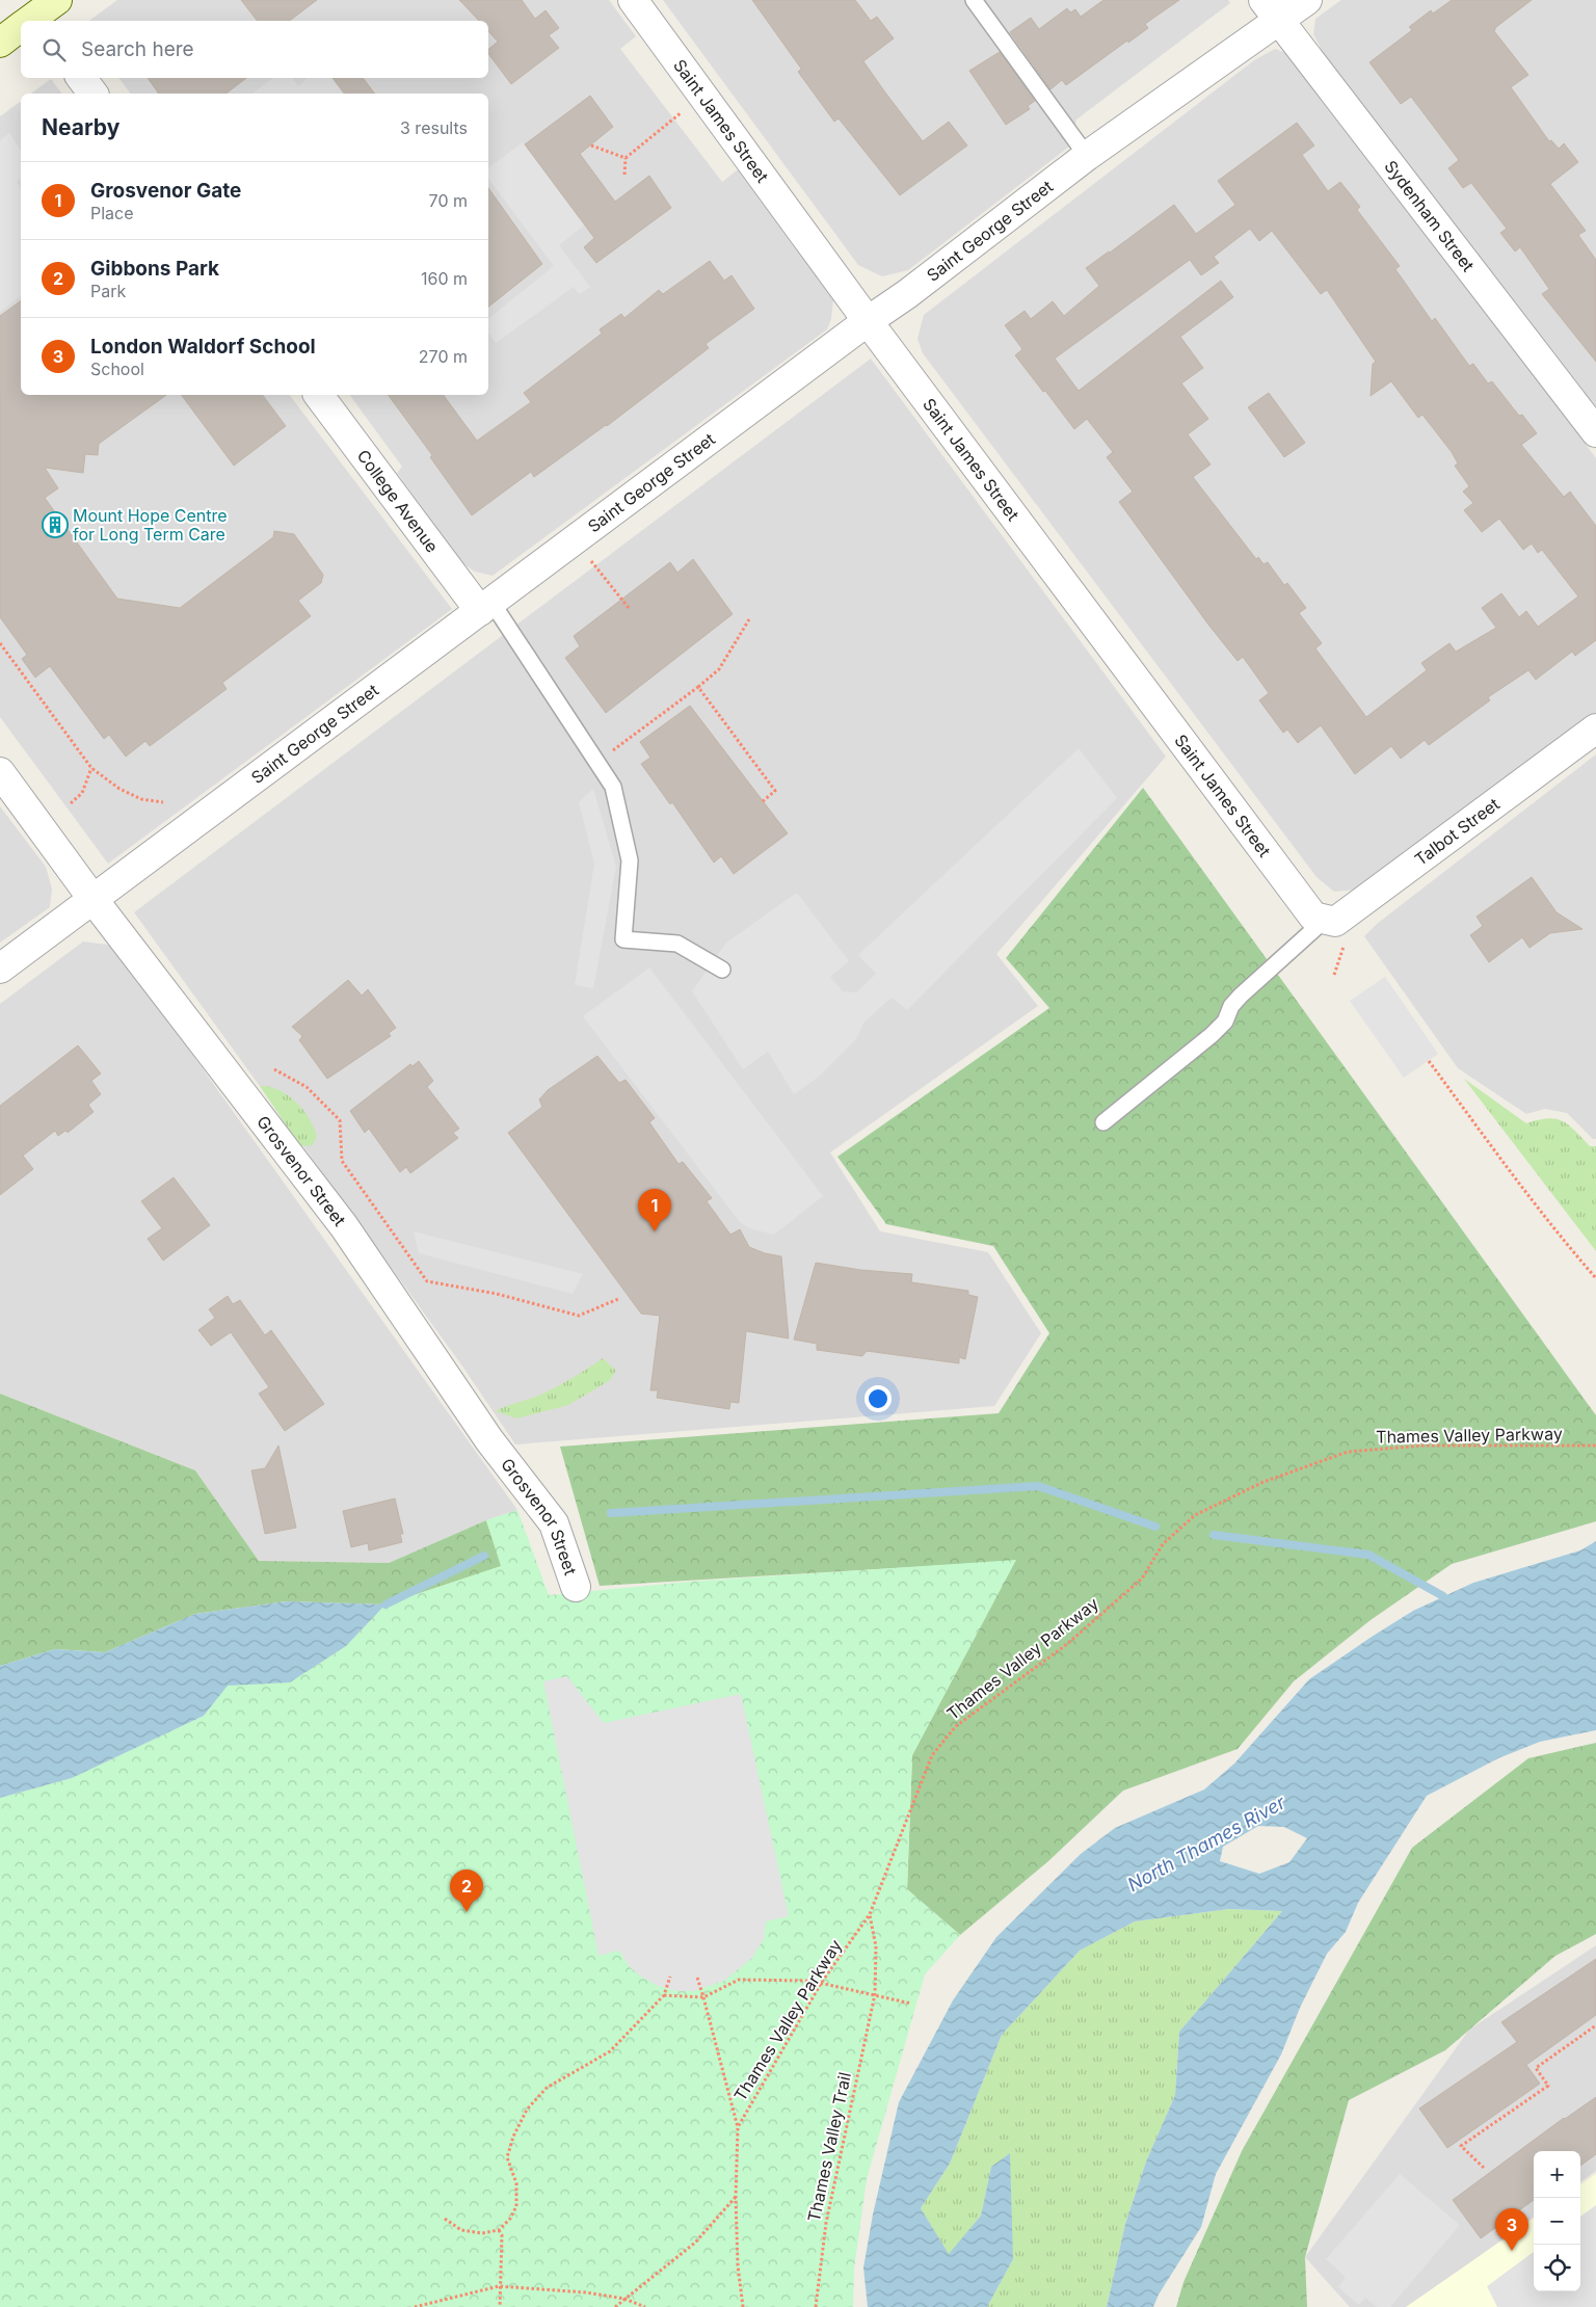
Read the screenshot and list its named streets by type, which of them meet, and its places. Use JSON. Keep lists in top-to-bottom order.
{
  "streets": {
    "street": [
      "Saint James Street",
      "Sydenham Street",
      "Saint George Street",
      "College Avenue",
      "Talbot Street",
      "Grosvenor Street"
    ],
    "path": ["Thames Valley Parkway", "Thames Valley Trail"]
  },
  "crossings": [
    ["Saint James Street", "Saint George Street"],
    ["Saint James Street", "Talbot Street"],
    ["Sydenham Street", "Saint George Street"],
    ["Saint George Street", "College Avenue"],
    ["Saint George Street", "Grosvenor Street"],
    ["Thames Valley Parkway", "Thames Valley Trail"]
  ],
  "water": ["North Thames River"],
  "places": {
    "building": ["Mount Hope Centre for Long Term Care"]
  },
  "page": {
    "search": "Search here",
    "heading": ["Nearby", "3 results"],
    "list": [
      {
        "mark": "1",
        "name": "Grosvenor Gate",
        "note": "Place",
        "value": "70 m"
      },
      {
        "mark": "2",
        "name": "Gibbons Park",
        "note": "Park",
        "value": "160 m"
      },
      {
        "mark": "3",
        "name": "London Waldorf School",
        "note": "School",
        "value": "270 m"
      }
    ],
    "pins": ["1", "2", "3"],
    "map_buttons": ["+", "−"]
  }
}
